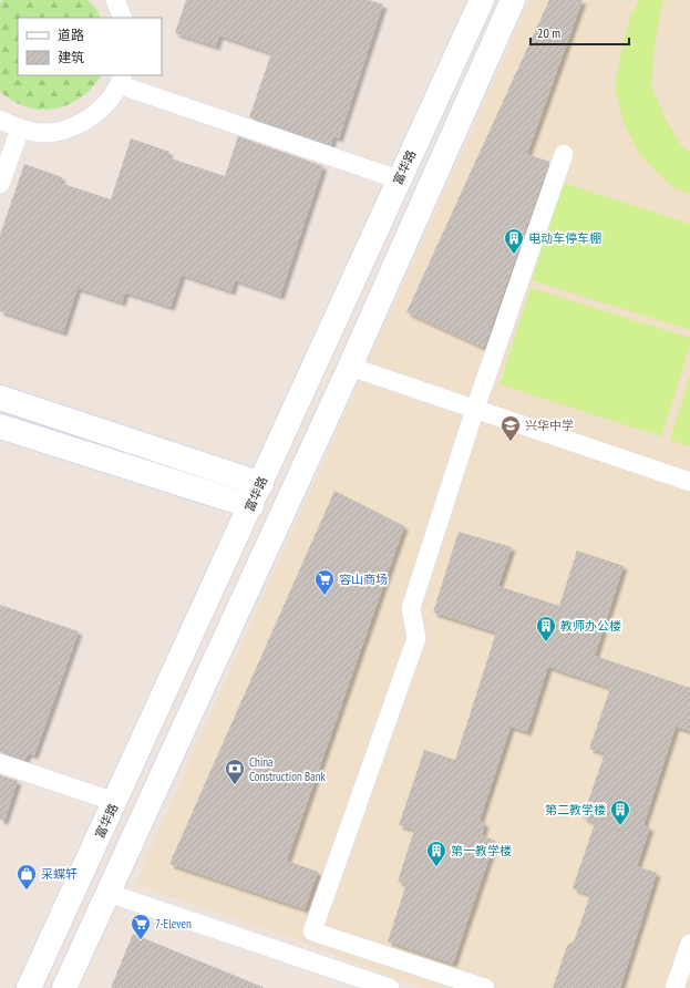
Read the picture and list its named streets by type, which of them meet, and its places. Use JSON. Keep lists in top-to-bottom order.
{
  "streets": {
    "street": ["富华路"]
  },
  "places": {
    "building": [
      "电动车停车棚",
      "教师办公楼",
      "第二教学楼",
      "第一教学楼"
    ],
    "school or university": ["兴华中学"],
    "supermarket": ["容山商场", "7-Eleven"],
    "bank": ["China Construction Bank"],
    "shop": ["采蝶轩"]
  },
  "legend": ["道路", "建筑"],
  "scale_bar": "20 m"
}
